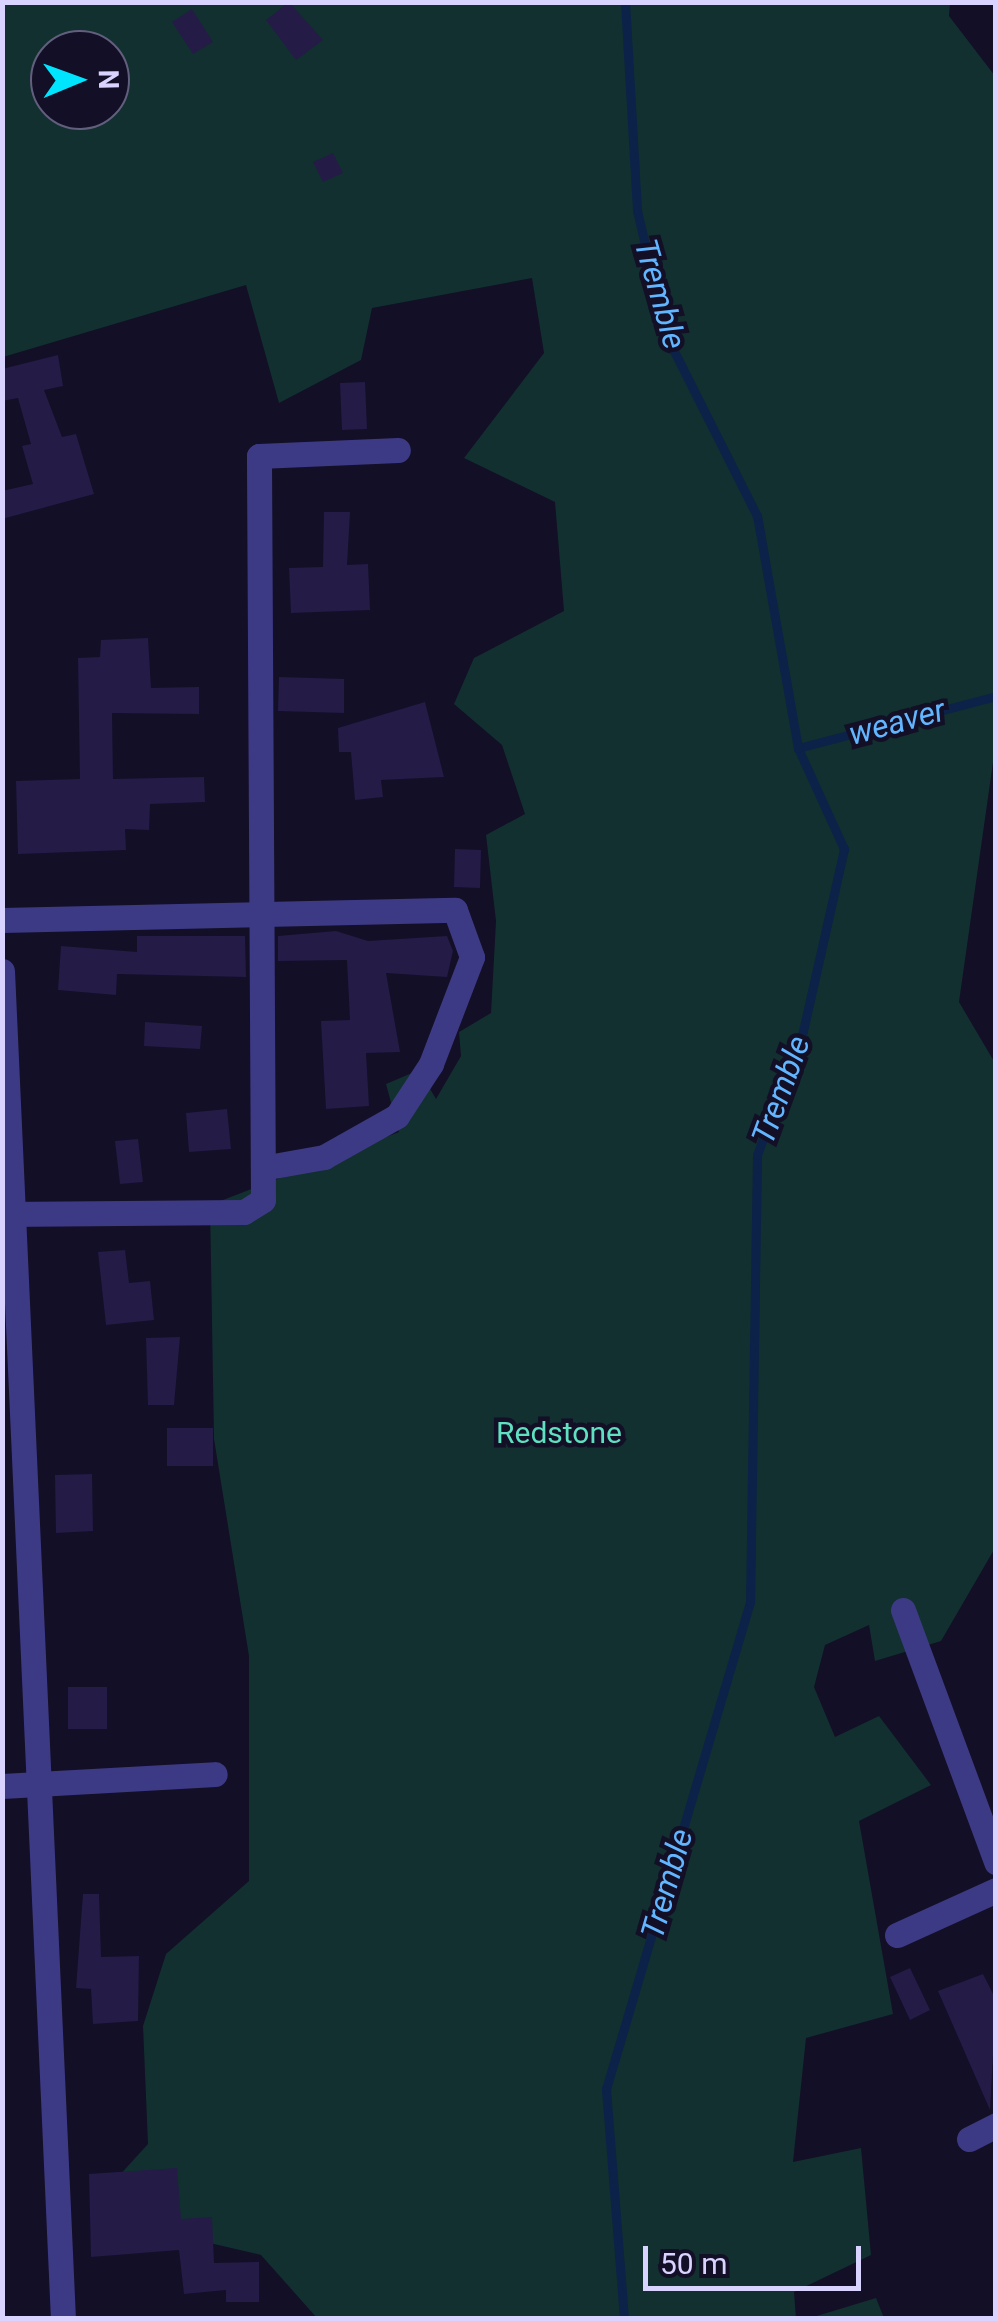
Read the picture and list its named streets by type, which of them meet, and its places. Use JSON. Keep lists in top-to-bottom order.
{
  "water": ["Tremble", "weaver"],
  "parks": ["Redstone"],
  "scale_bar": "50 m",
  "north": "right"
}
